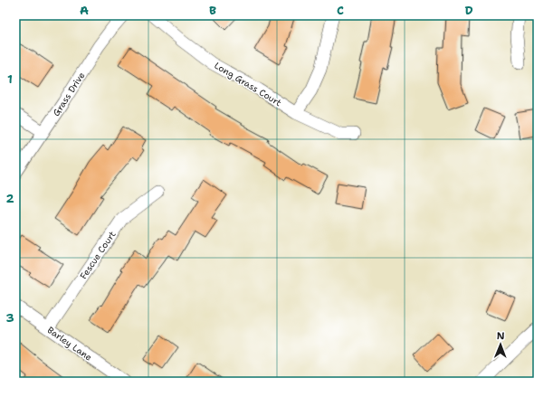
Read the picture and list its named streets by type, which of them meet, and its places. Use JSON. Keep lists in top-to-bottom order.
{
  "streets": {
    "street": [
      "Long Grass Court",
      "Grass Drive",
      "Fescue Court",
      "Barley Lane"
    ]
  },
  "crossings": [
    ["Fescue Court", "Barley Lane"]
  ],
  "north": "top",
  "grid": {
    "columns": [
      "A",
      "B",
      "C",
      "D"
    ],
    "rows": ["1", "2", "3"]
  }
}
